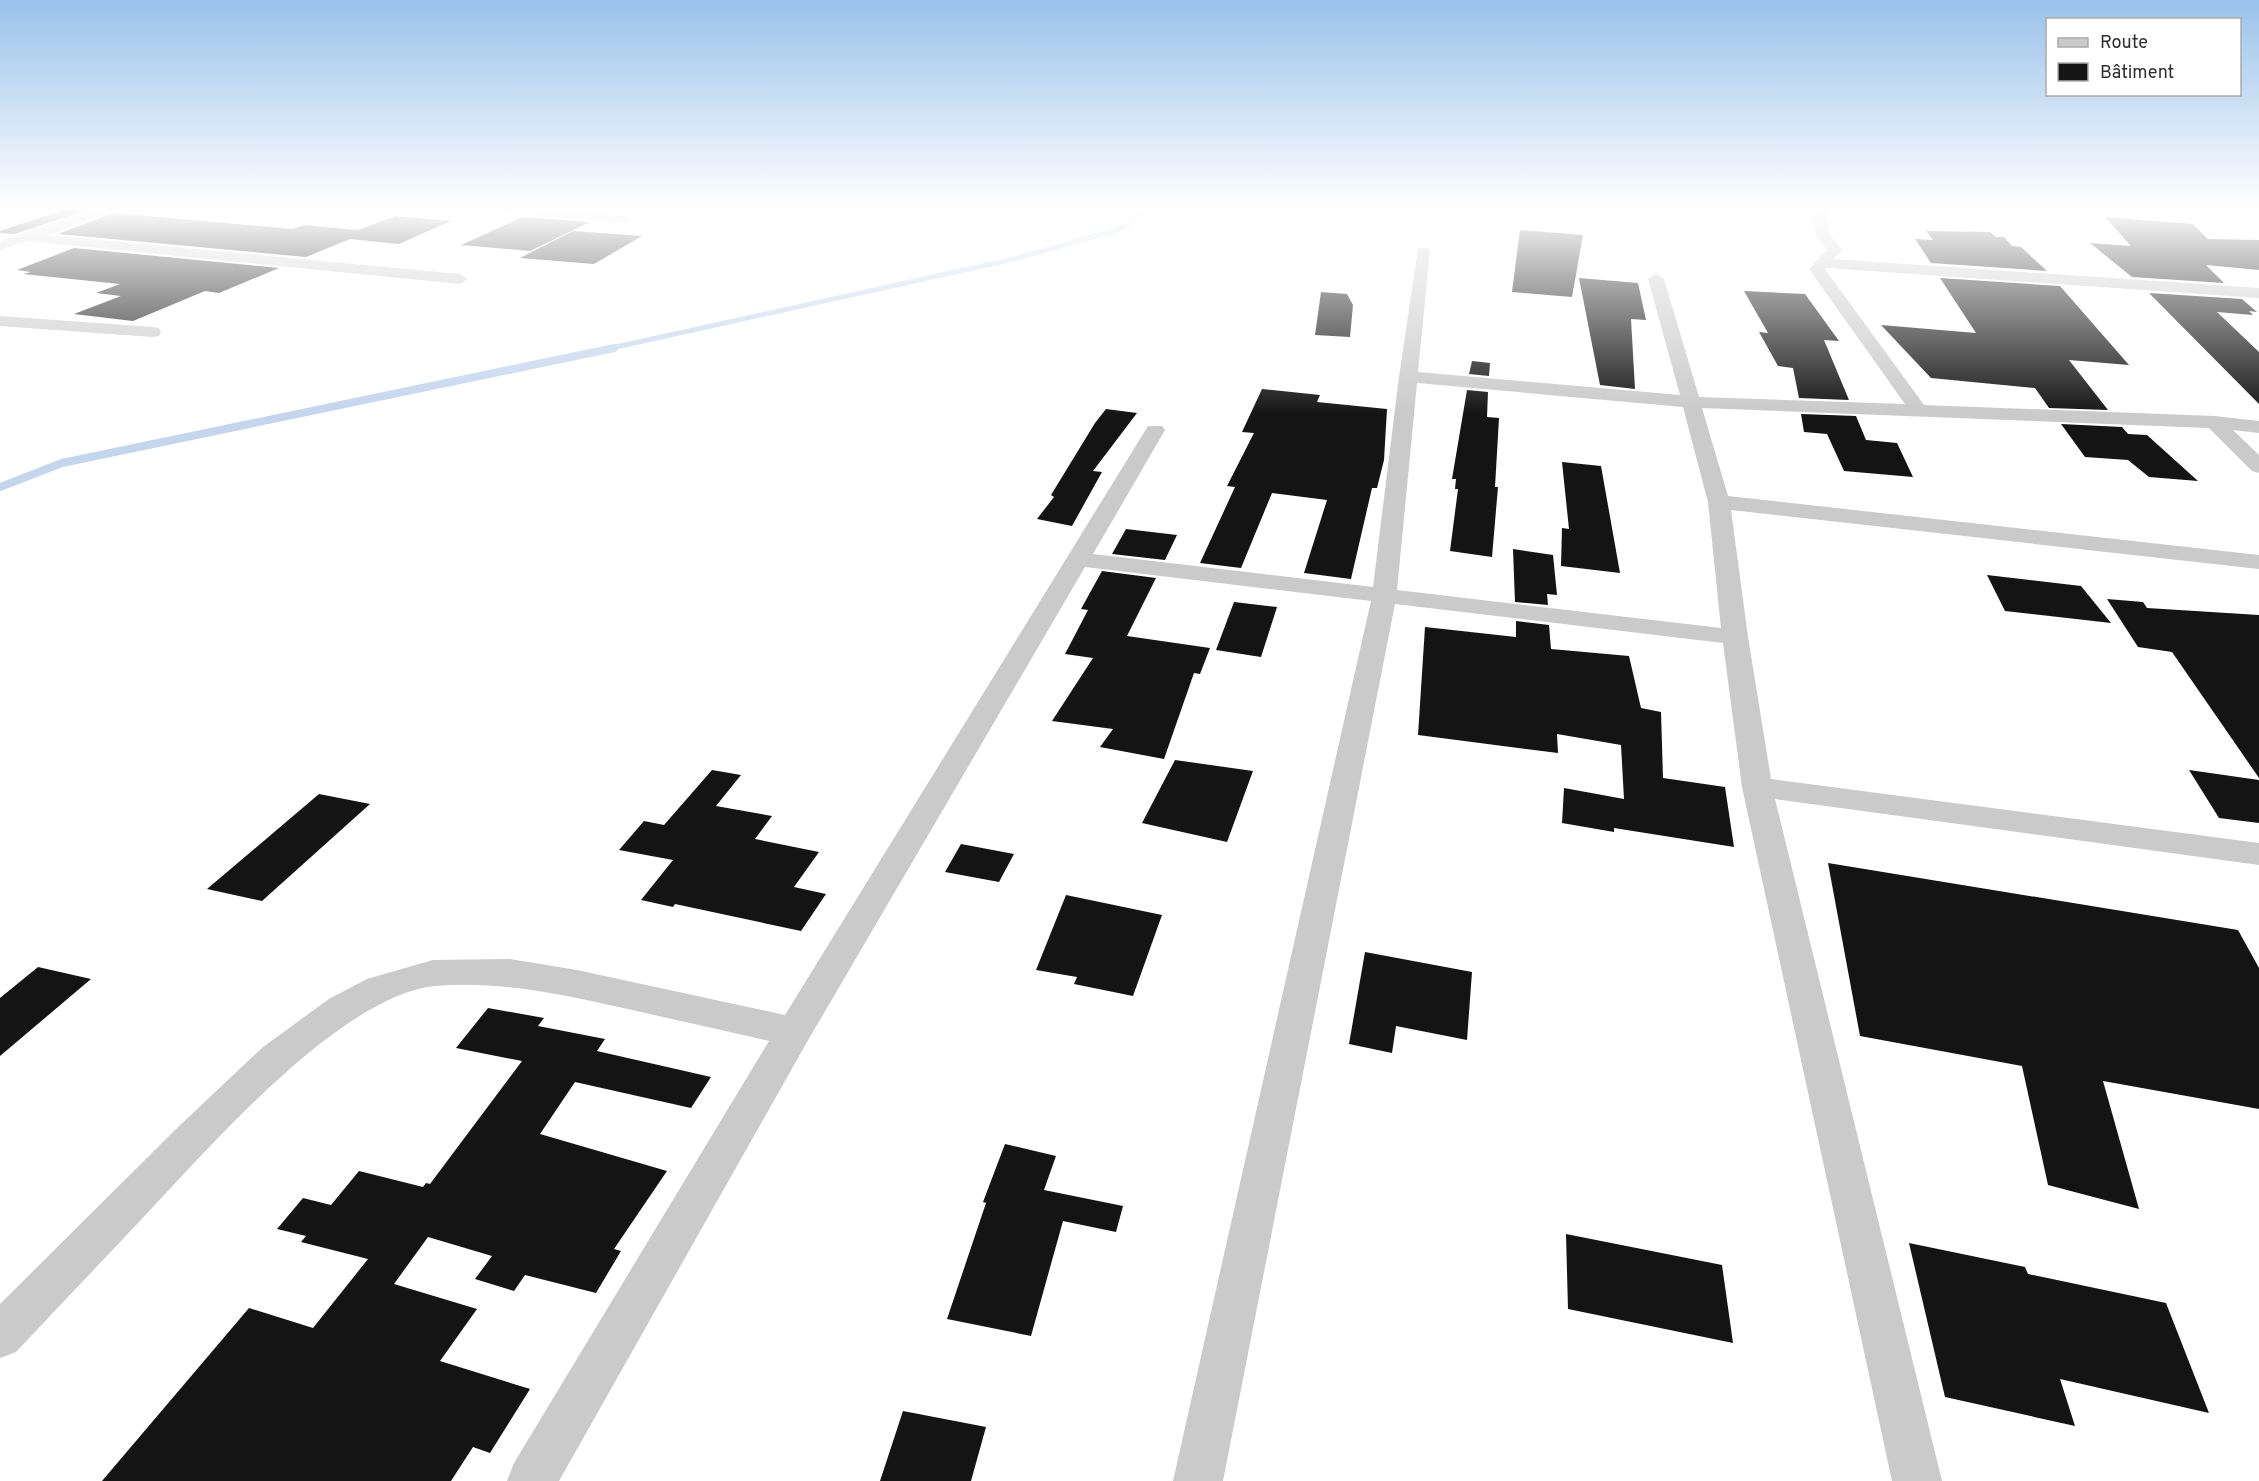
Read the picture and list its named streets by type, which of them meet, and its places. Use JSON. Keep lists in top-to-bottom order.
{
  "legend": ["Route", "Bâtiment"]
}
